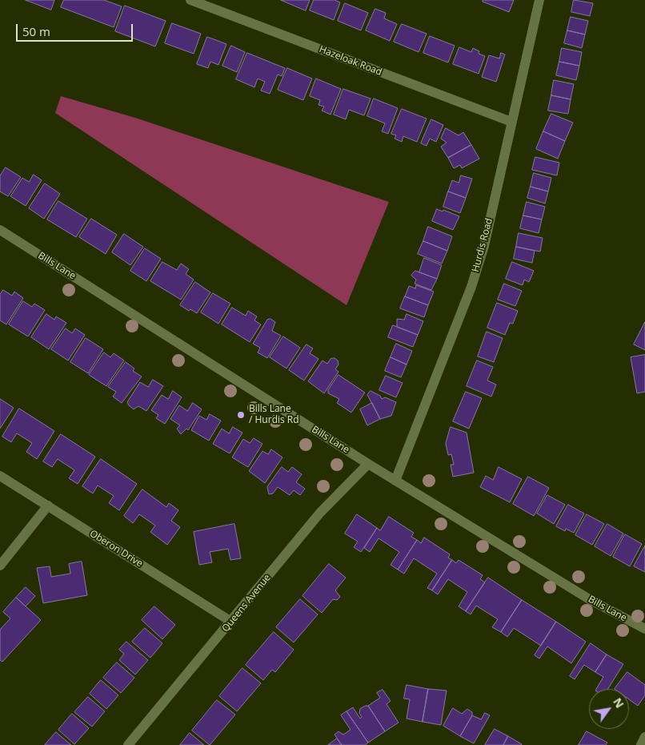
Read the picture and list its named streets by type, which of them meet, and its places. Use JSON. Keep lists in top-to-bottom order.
{
  "streets": {
    "street": [
      "Hazeloak Road",
      "Hurdis Road",
      "Bills Lane",
      "Oberon Drive",
      "Queens Avenue"
    ]
  },
  "crossings": [
    ["Hazeloak Road", "Hurdis Road"],
    ["Hurdis Road", "Bills Lane"],
    ["Bills Lane", "Queens Avenue"],
    ["Oberon Drive", "Queens Avenue"]
  ],
  "places": ["Bills Lane / Hurdis Rd"],
  "scale_bar": "50 m",
  "north": "top right"
}
